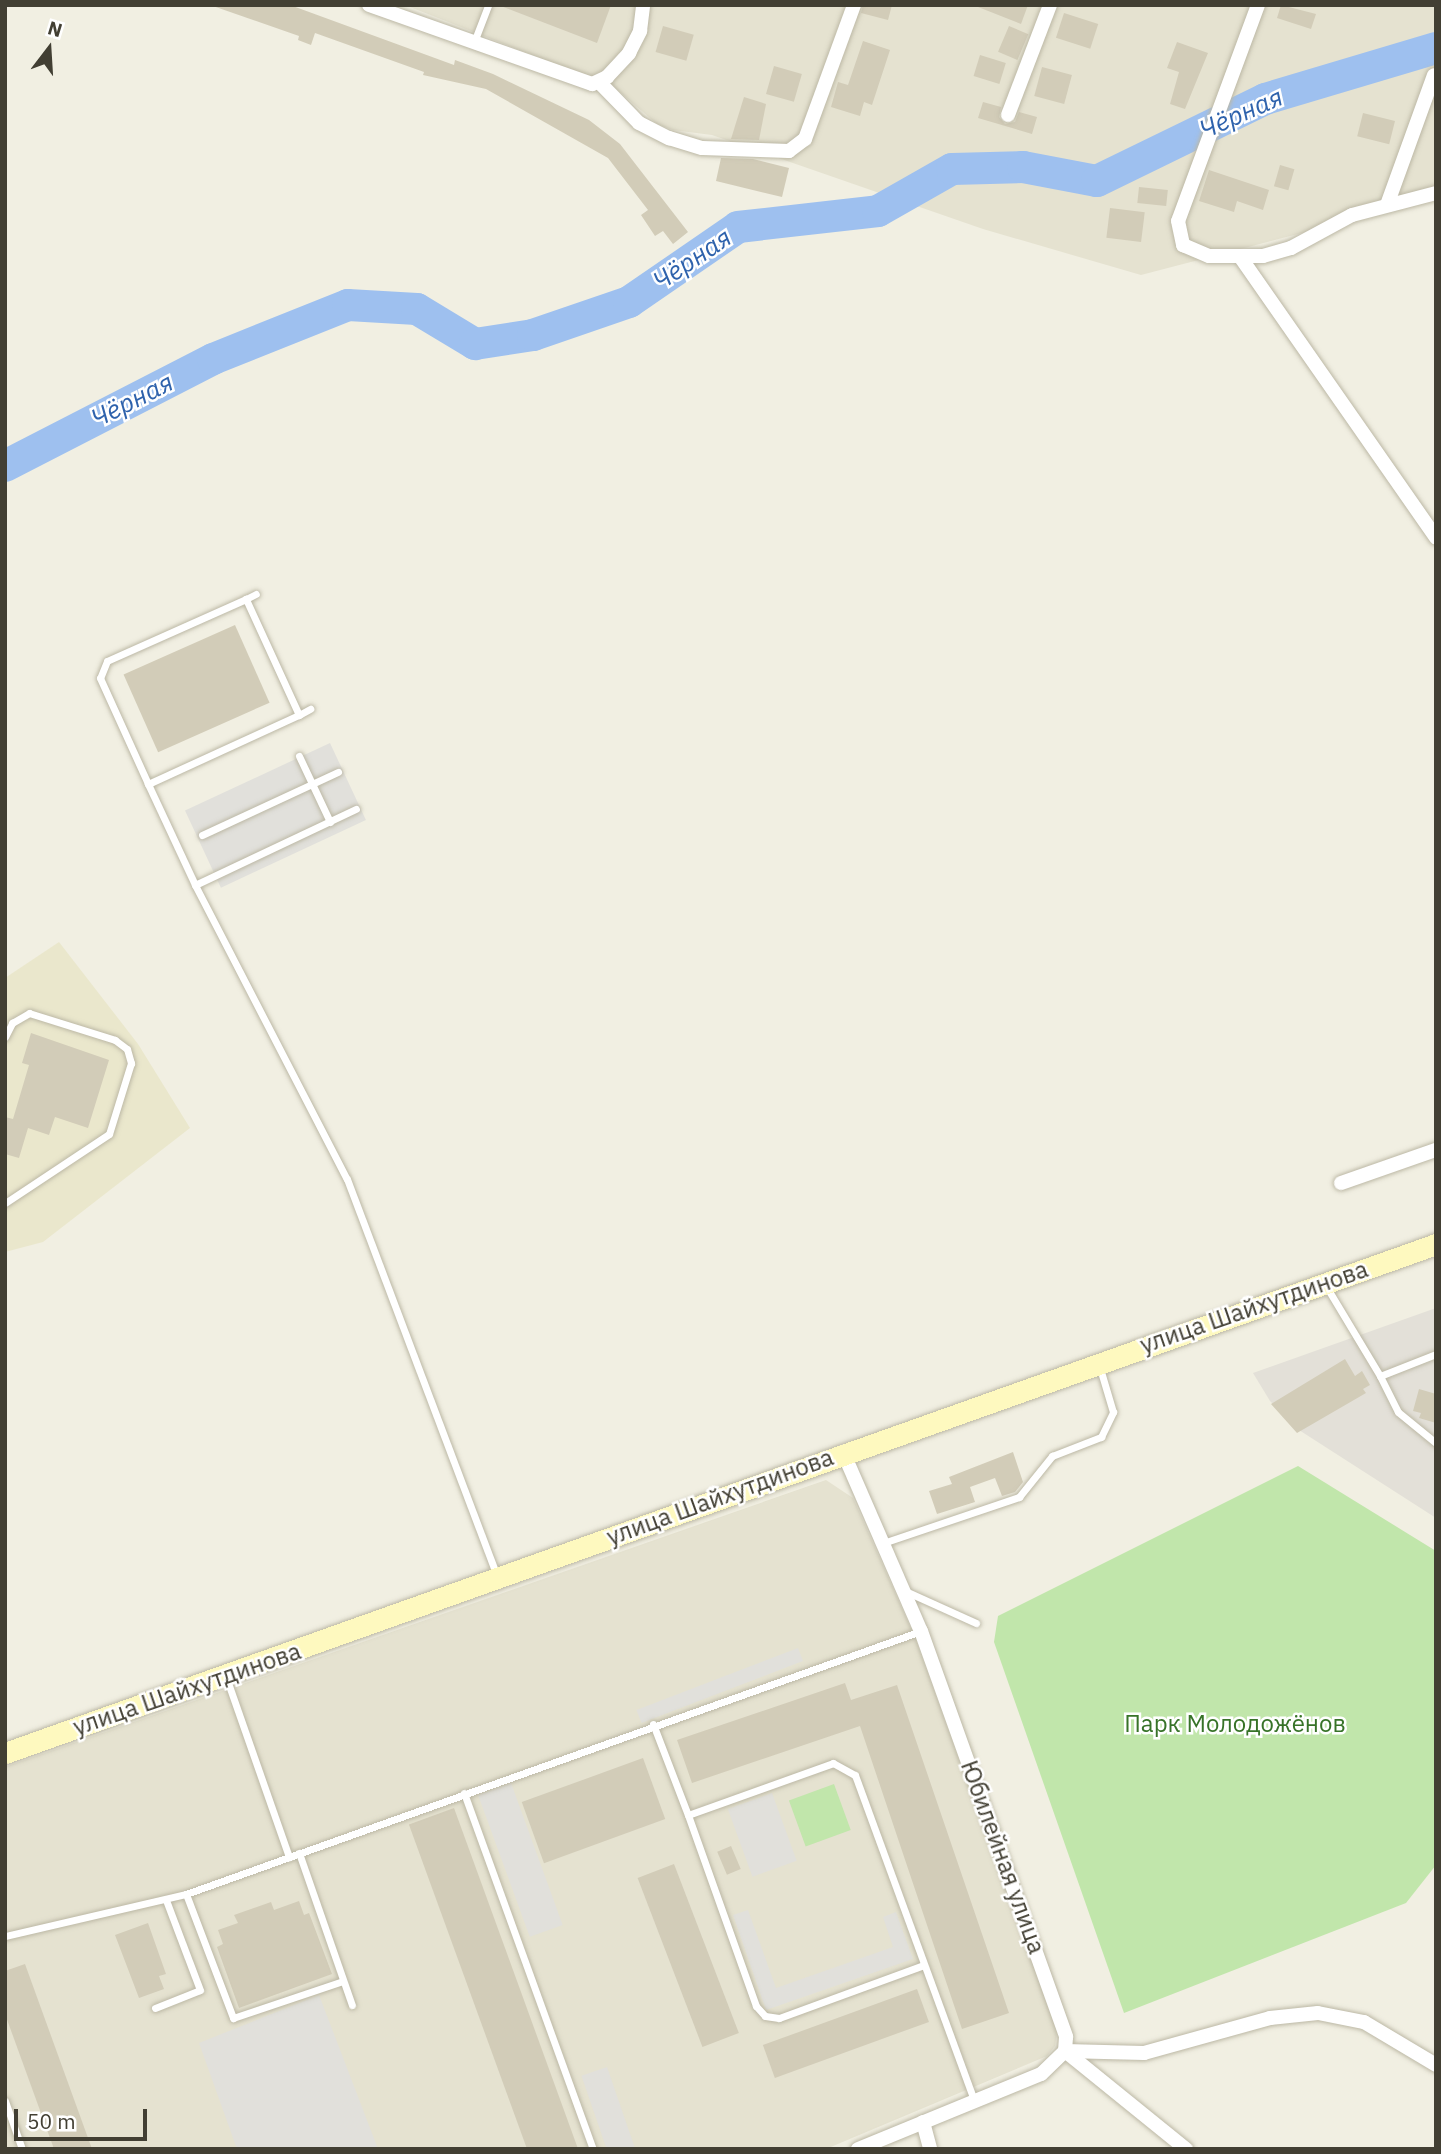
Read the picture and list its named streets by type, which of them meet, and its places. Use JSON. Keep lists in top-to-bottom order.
{
  "streets": {
    "main road": ["улица Шайхутдинова"],
    "street": ["Юбилейная улица"]
  },
  "crossings": [
    ["улица Шайхутдинова", "Юбилейная улица"]
  ],
  "water": ["Чёрная"],
  "parks": ["Парк Молодожёнов"],
  "scale_bar": "50 m",
  "north": "top"
}
